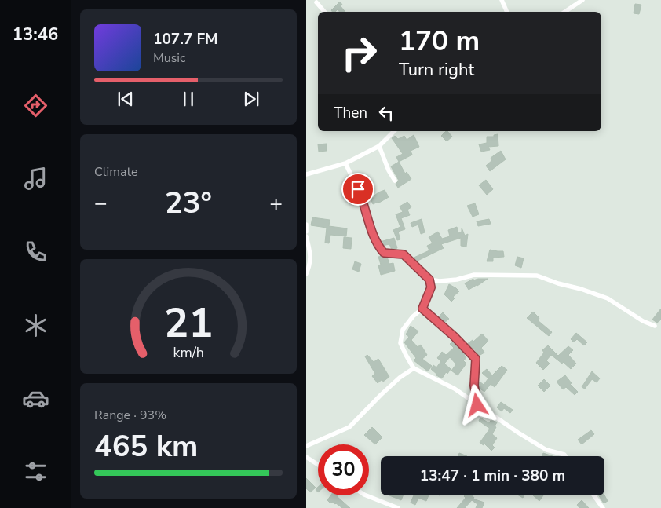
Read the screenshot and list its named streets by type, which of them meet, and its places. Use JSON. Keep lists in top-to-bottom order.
{
  "page": {
    "tabs": "13:46",
    "turn": ["170 m", "Turn right"],
    "song": ["107.7 FM", "Music"],
    "then": "Then",
    "tile": [
      "Climate",
      ["Range · 93%", "465 km"]
    ],
    "heat": ["−", "23°", "+"],
    "limit": "30",
    "trip": "13:47 · 1 min · 380 m",
    "gauge": ["21", "km/h"]
  }
}
